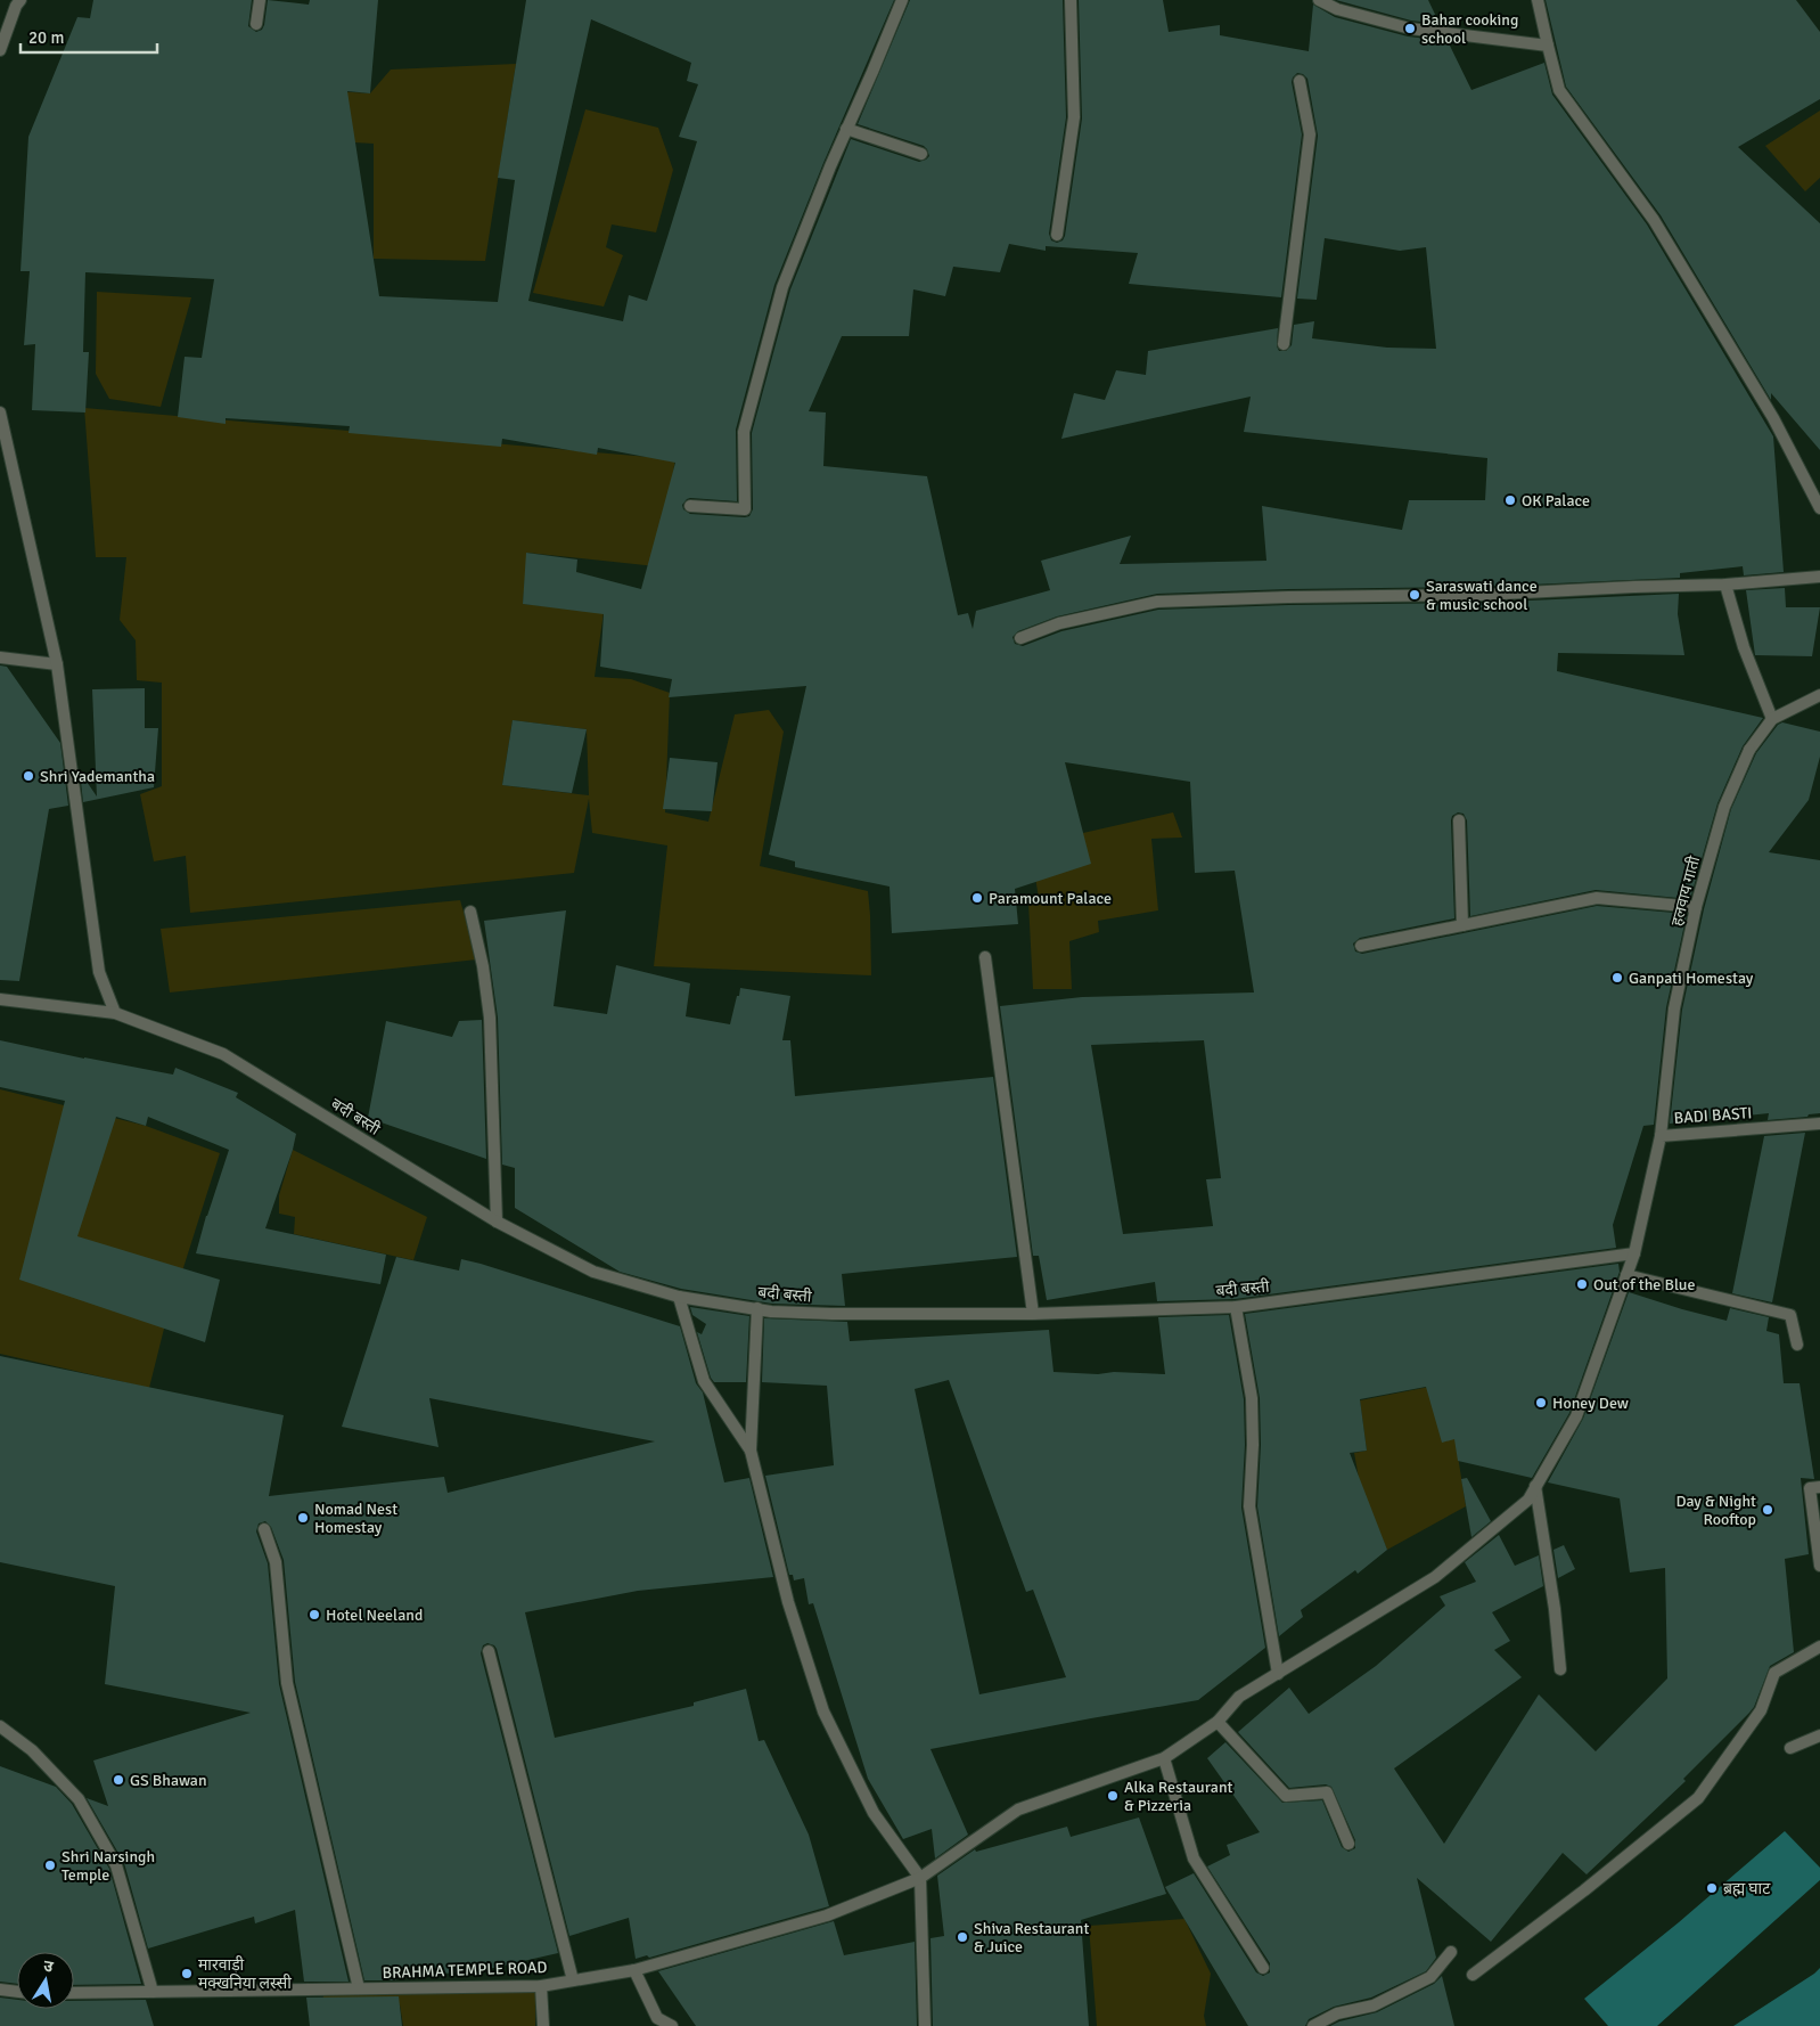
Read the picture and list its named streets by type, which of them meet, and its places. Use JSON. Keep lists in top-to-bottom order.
{
  "streets": {
    "street": [
      "हलवाय गाती",
      "BADI BASTI",
      "बदी बस्ती",
      "BRAHMA TEMPLE ROAD"
    ]
  },
  "crossings": [
    ["हलवाय गाती", "BADI BASTI"],
    ["BADI BASTI", "बदी बस्ती"],
    ["BADI BASTI", "BRAHMA TEMPLE ROAD"]
  ],
  "places": [
    "Bahar cooking school",
    "OK Palace",
    "Saraswati dance & music school",
    "Shri Yademantha",
    "Paramount Palace",
    "Ganpati Homestay",
    "Out of the Blue",
    "Honey Dew",
    "Day & Night Rooftop",
    "Nomad Nest Homestay",
    "Hotel Neeland",
    "GS Bhawan",
    "Alka Restaurant & Pizzeria",
    "Shri Narsingh Temple",
    "ब्रह्म घाट",
    "Shiva Restaurant & Juice",
    "मारवाड़ी मक्खनिया लस्सी"
  ],
  "scale_bar": "20 m",
  "north": "top"
}
